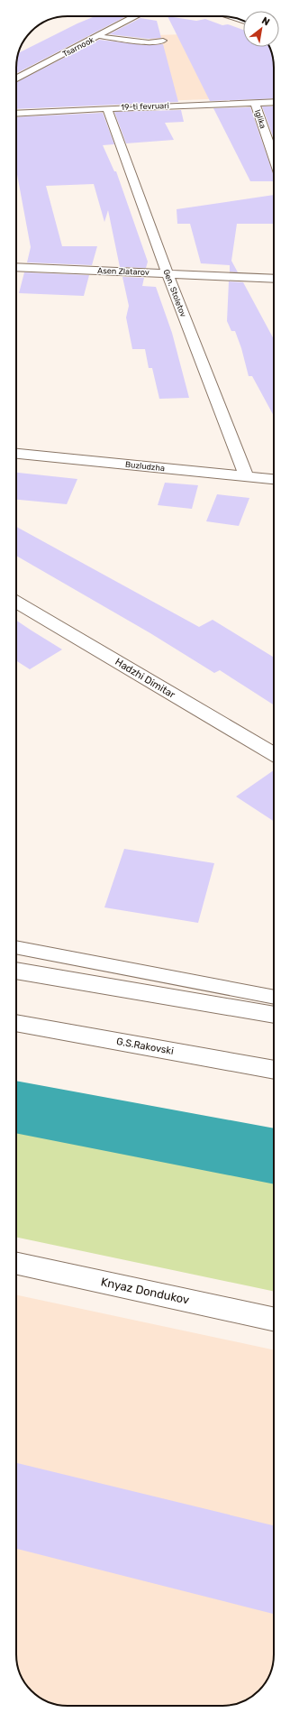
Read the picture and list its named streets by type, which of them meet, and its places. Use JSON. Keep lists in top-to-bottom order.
{
  "streets": {
    "street": [
      "Tsarnook",
      "19-ti fevruari",
      "Iglika",
      "Asen Zlatarov",
      "Gen. Stoletov",
      "Buzludzha",
      "Hadzhi Dimitar",
      "G.S.Rakovski",
      "Knyaz Dondukov"
    ]
  },
  "crossings": [
    ["19-ti fevruari", "Iglika"],
    ["19-ti fevruari", "Gen. Stoletov"],
    ["Asen Zlatarov", "Gen. Stoletov"],
    ["Gen. Stoletov", "Buzludzha"]
  ],
  "north": "top right"
}
